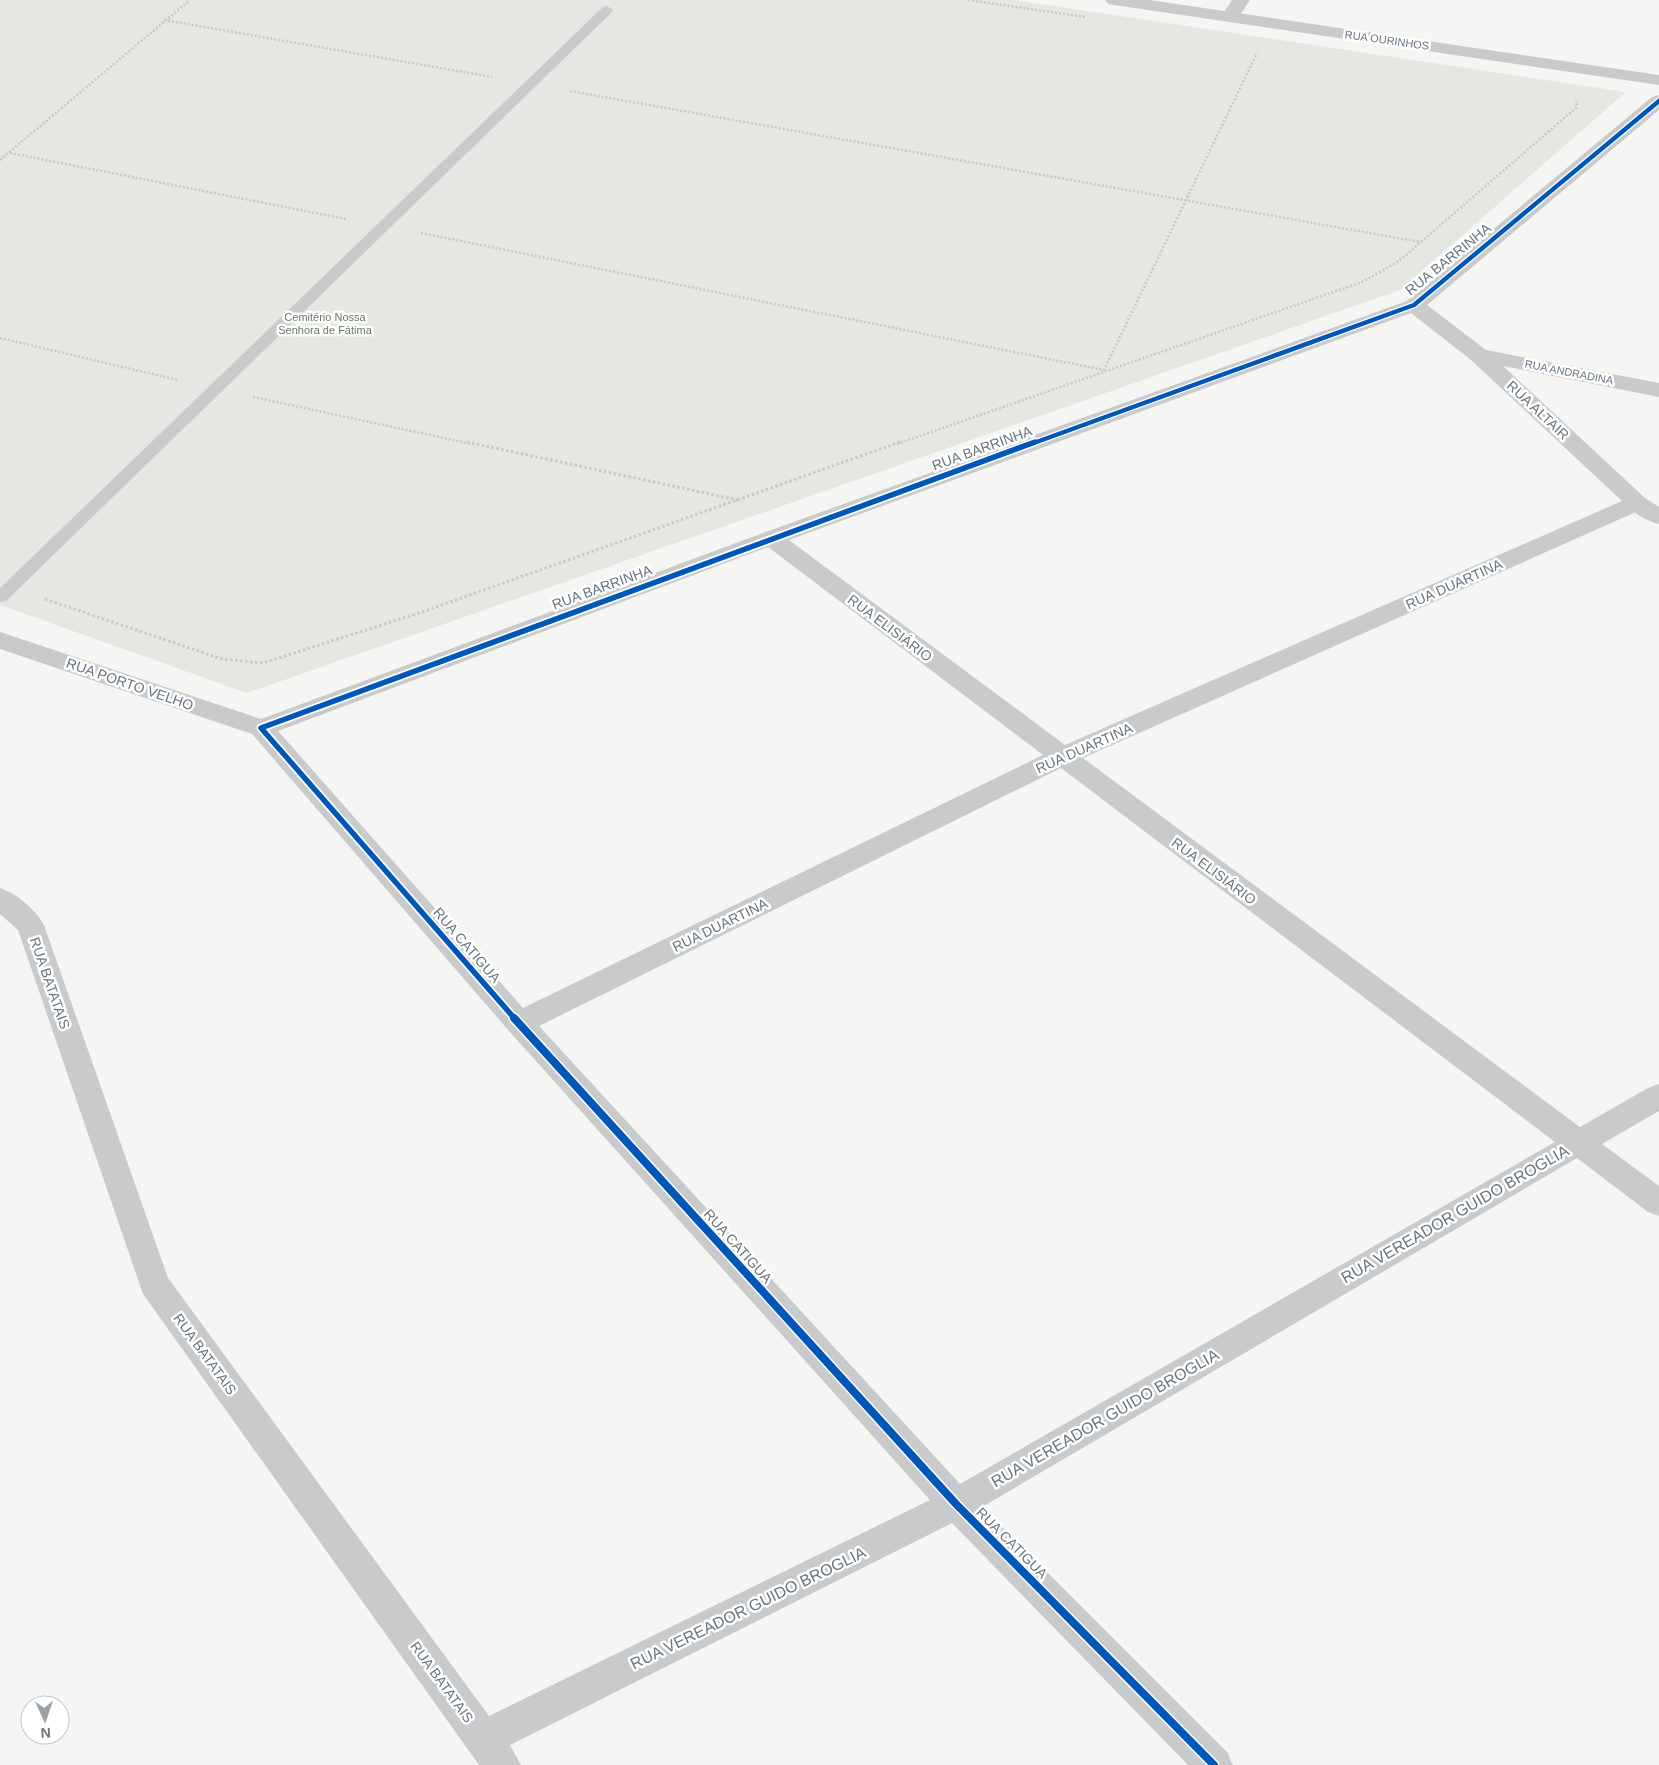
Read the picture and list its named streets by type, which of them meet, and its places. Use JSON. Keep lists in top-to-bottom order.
{
  "streets": {
    "street": [
      "RUA OURINHOS",
      "RUA BARRINHA",
      "RUA ANDRADINA",
      "RUA ALTAIR",
      "RUA DUARTINA",
      "RUA ELISIÁRIO",
      "RUA PORTO VELHO",
      "RUA CATIGUA",
      "RUA BATATAIS",
      "RUA VEREADOR GUIDO BROGLIA"
    ]
  },
  "crossings": [
    ["RUA BARRINHA", "RUA ALTAIR"],
    ["RUA BARRINHA", "RUA ELISIÁRIO"],
    ["RUA BARRINHA", "RUA PORTO VELHO"],
    ["RUA BARRINHA", "RUA CATIGUA"],
    ["RUA ANDRADINA", "RUA ALTAIR"],
    ["RUA ALTAIR", "RUA DUARTINA"],
    ["RUA DUARTINA", "RUA ELISIÁRIO"],
    ["RUA DUARTINA", "RUA CATIGUA"],
    ["RUA ELISIÁRIO", "RUA VEREADOR GUIDO BROGLIA"],
    ["RUA PORTO VELHO", "RUA CATIGUA"],
    ["RUA CATIGUA", "RUA VEREADOR GUIDO BROGLIA"],
    ["RUA BATATAIS", "RUA VEREADOR GUIDO BROGLIA"]
  ],
  "parks": ["Cemitério Nossa Senhora de Fátima"],
  "north": "bottom"
}
